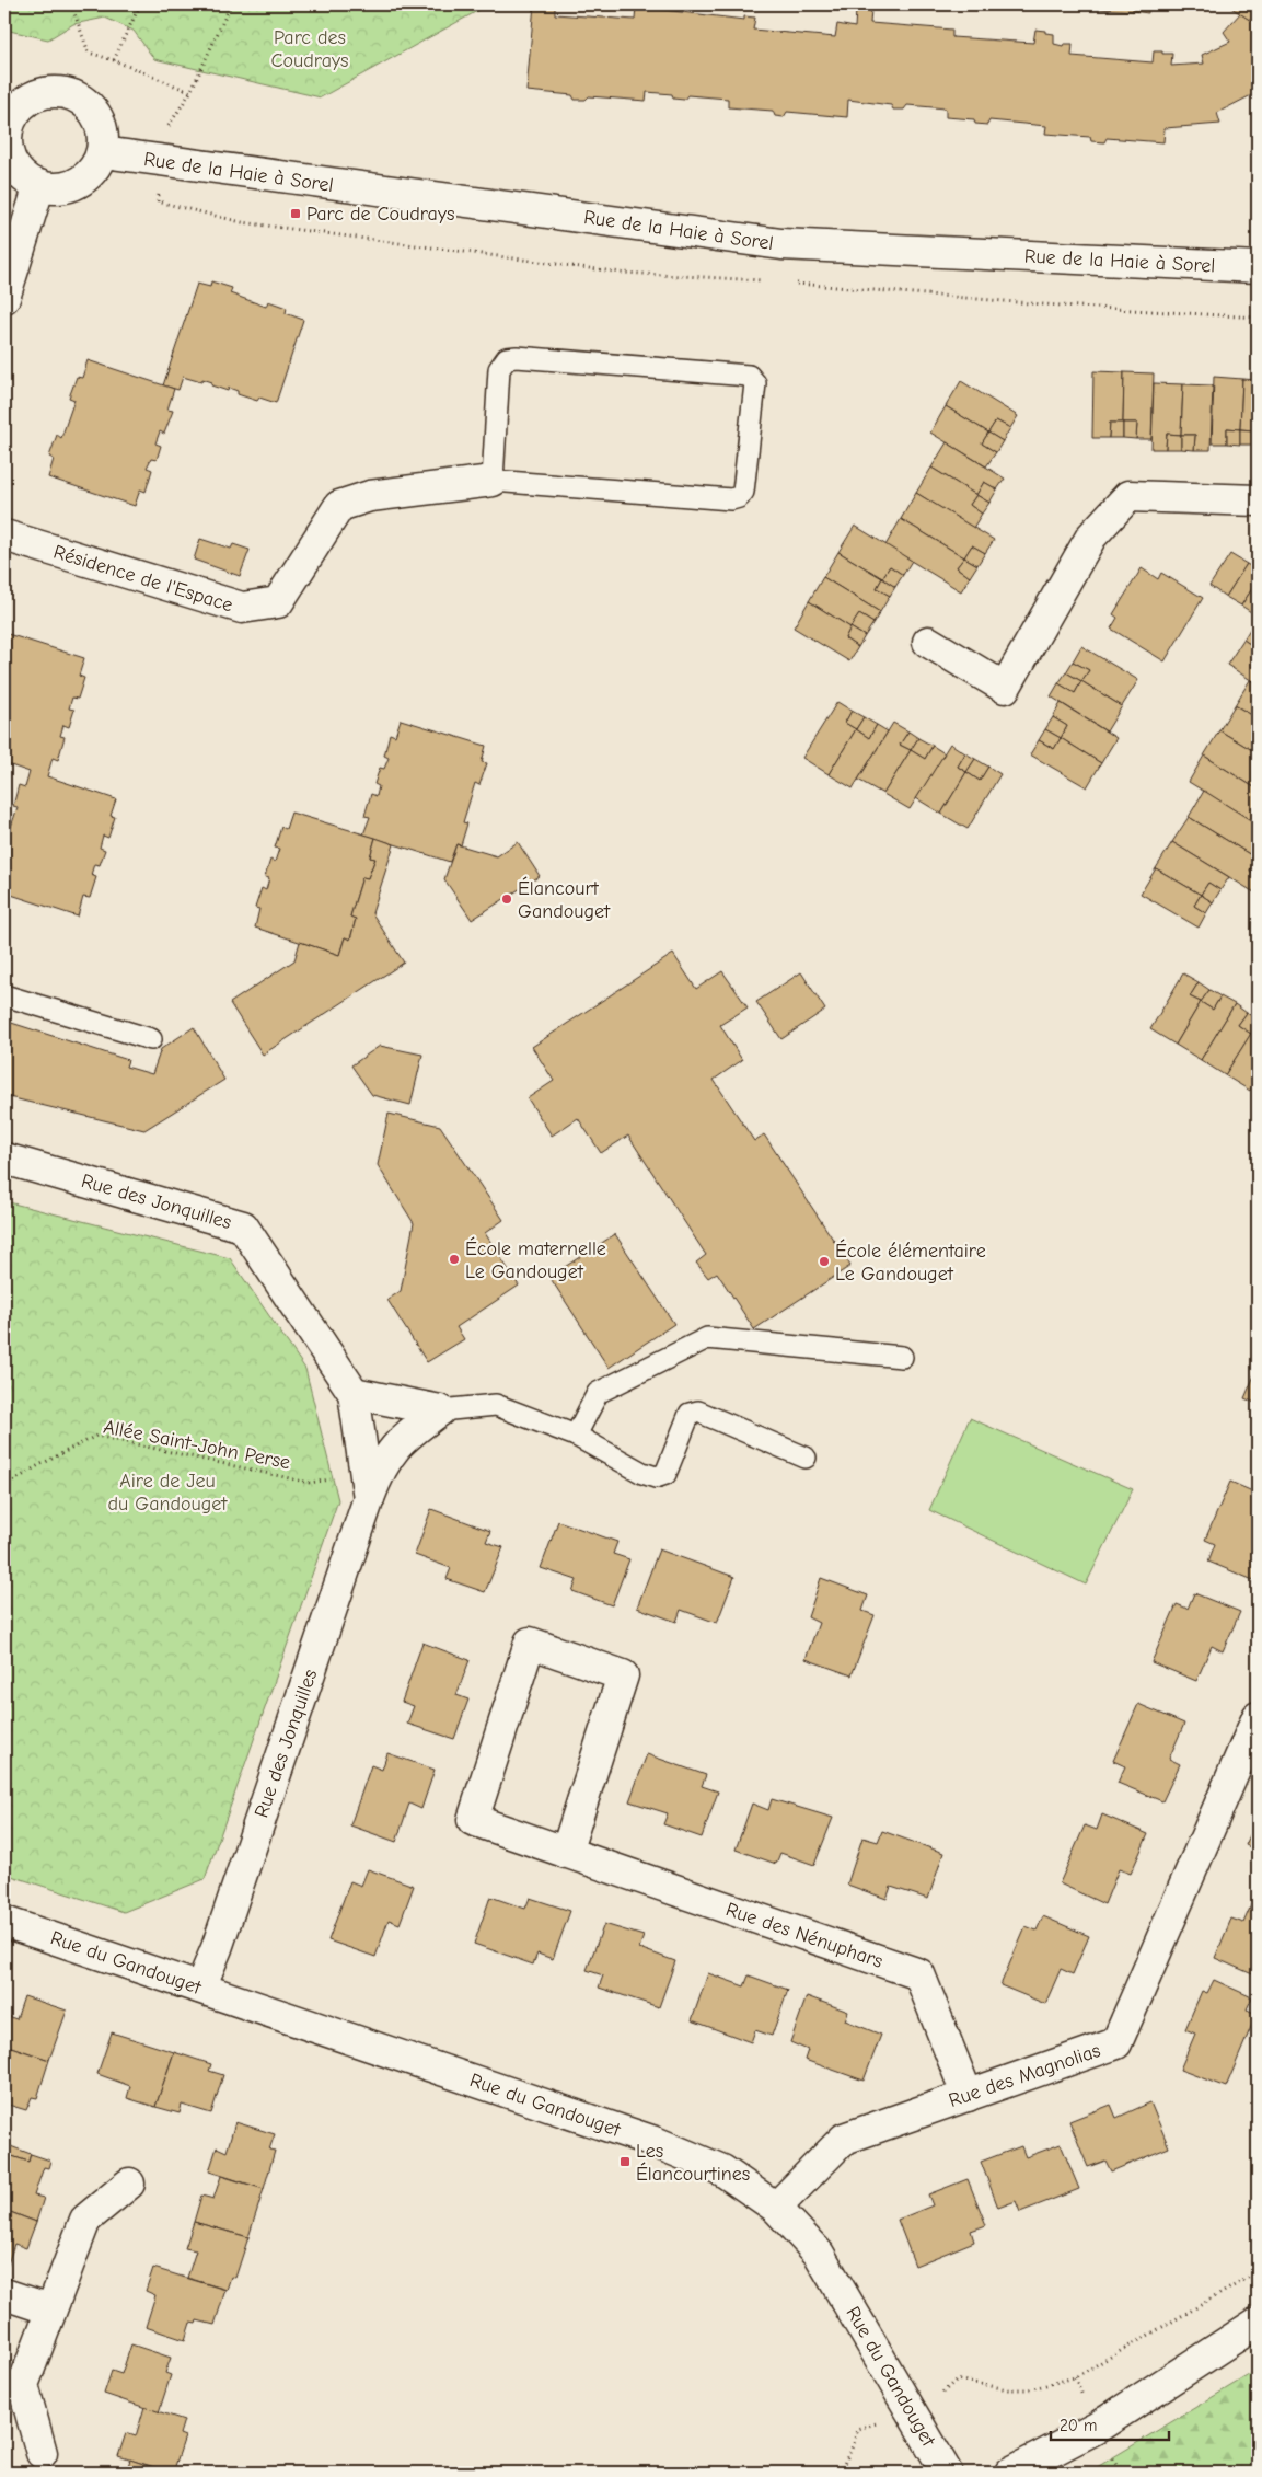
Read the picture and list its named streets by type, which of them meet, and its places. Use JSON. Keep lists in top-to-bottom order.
{
  "streets": {
    "street": [
      "Rue de la Haie à Sorel",
      "Résidence de l'Espace",
      "Rue des Jonquilles",
      "Rue des Nénuphars",
      "Rue du Gandouget",
      "Rue des Magnolias"
    ],
    "path": ["Allée Saint-John Perse"]
  },
  "crossings": [
    ["Rue des Jonquilles", "Allée Saint-John Perse"],
    ["Rue des Jonquilles", "Rue du Gandouget"],
    ["Rue des Nénuphars", "Rue des Magnolias"],
    ["Rue du Gandouget", "Rue des Magnolias"]
  ],
  "parks": ["Parc des Coudrays", "Aire de Jeu du Gandouget"],
  "places": {
    "transit": ["Parc de Coudrays", "Les Élancourtines"],
    "other": ["Élancourt Gandouget", "École maternelle Le Gandouget", "École élémentaire Le Gandouget"]
  },
  "scale_bar": "20 m"
}
